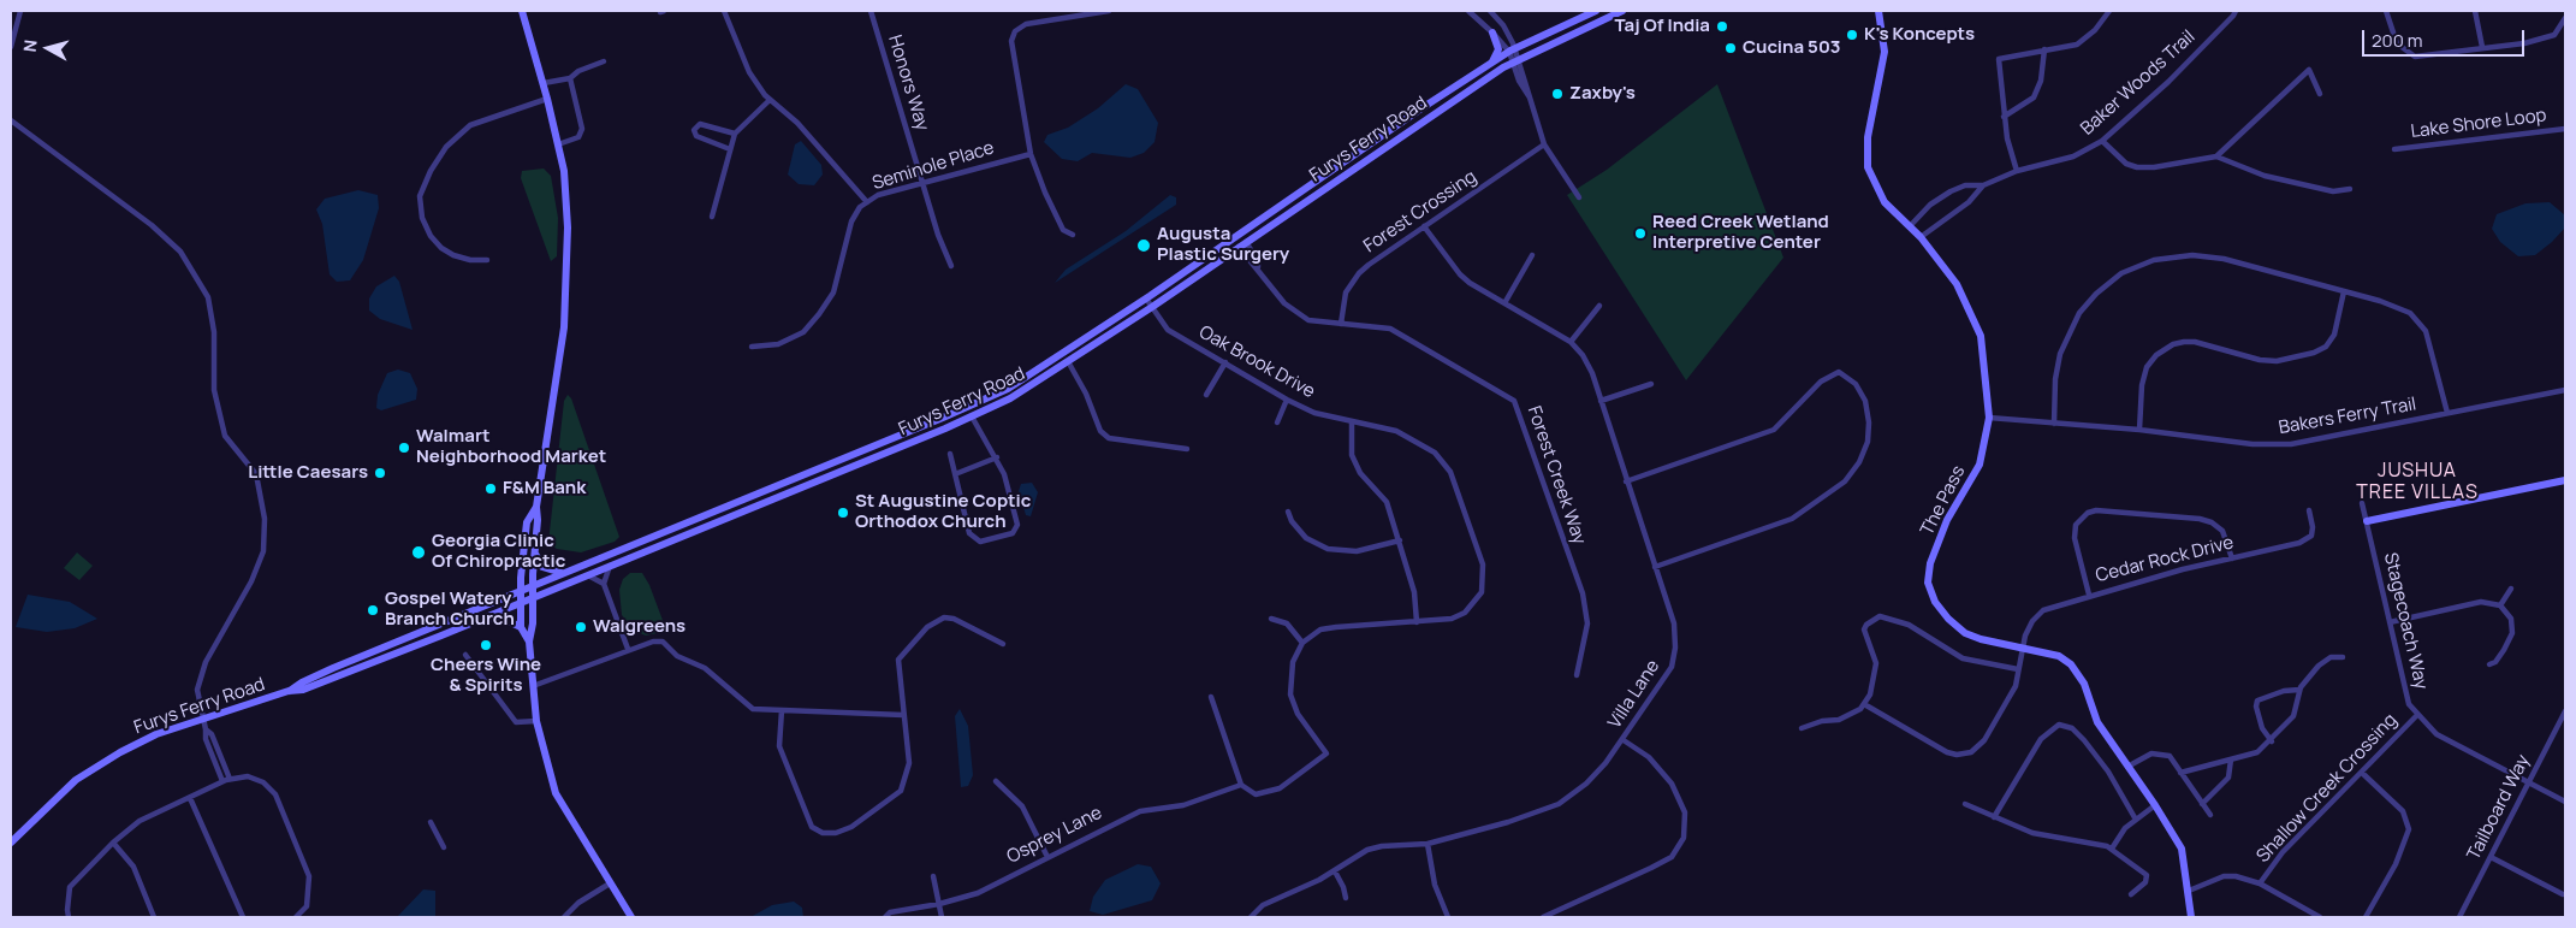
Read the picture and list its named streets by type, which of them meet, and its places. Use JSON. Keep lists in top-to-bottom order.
{
  "streets": {
    "main road": ["Furys Ferry Road", "The Pass"],
    "street": [
      "Honors Way",
      "Baker Woods Trail",
      "Lake Shore Loop",
      "Seminole Place",
      "Forest Crossing",
      "Oak Brook Drive",
      "Bakers Ferry Trail",
      "Forest Creek Way",
      "Cedar Rock Drive",
      "Stagecoach Way",
      "Villa Lane",
      "Shallow Creek Crossing",
      "Tailboard Way",
      "Osprey Lane"
    ]
  },
  "crossings": [
    ["Honors Way", "Seminole Place"],
    ["Baker Woods Trail", "The Pass"],
    ["Furys Ferry Road", "Oak Brook Drive"],
    ["Furys Ferry Road", "Forest Creek Way"],
    ["Forest Crossing", "Forest Creek Way"],
    ["Forest Crossing", "Villa Lane"],
    ["Bakers Ferry Trail", "The Pass"],
    ["The Pass", "Cedar Rock Drive"],
    ["Stagecoach Way", "Shallow Creek Crossing"],
    ["Stagecoach Way", "Tailboard Way"]
  ],
  "districts": ["JUSHUA TREE VILLAS"],
  "places": [
    "Taj Of India",
    "K's Koncepts",
    "Cucina 503",
    "Zaxby's",
    "Reed Creek Wetland Interpretive Center",
    "Augusta Plastic Surgery",
    "Walmart Neighborhood Market",
    "Little Caesars",
    "F&M Bank",
    "St Augustine Coptic Orthodox Church",
    "Georgia Clinic Of Chiropractic",
    "Gospel Watery Branch Church",
    "Walgreens",
    "Cheers Wine & Spirits"
  ],
  "scale_bar": "200 m",
  "north": "left"
}
